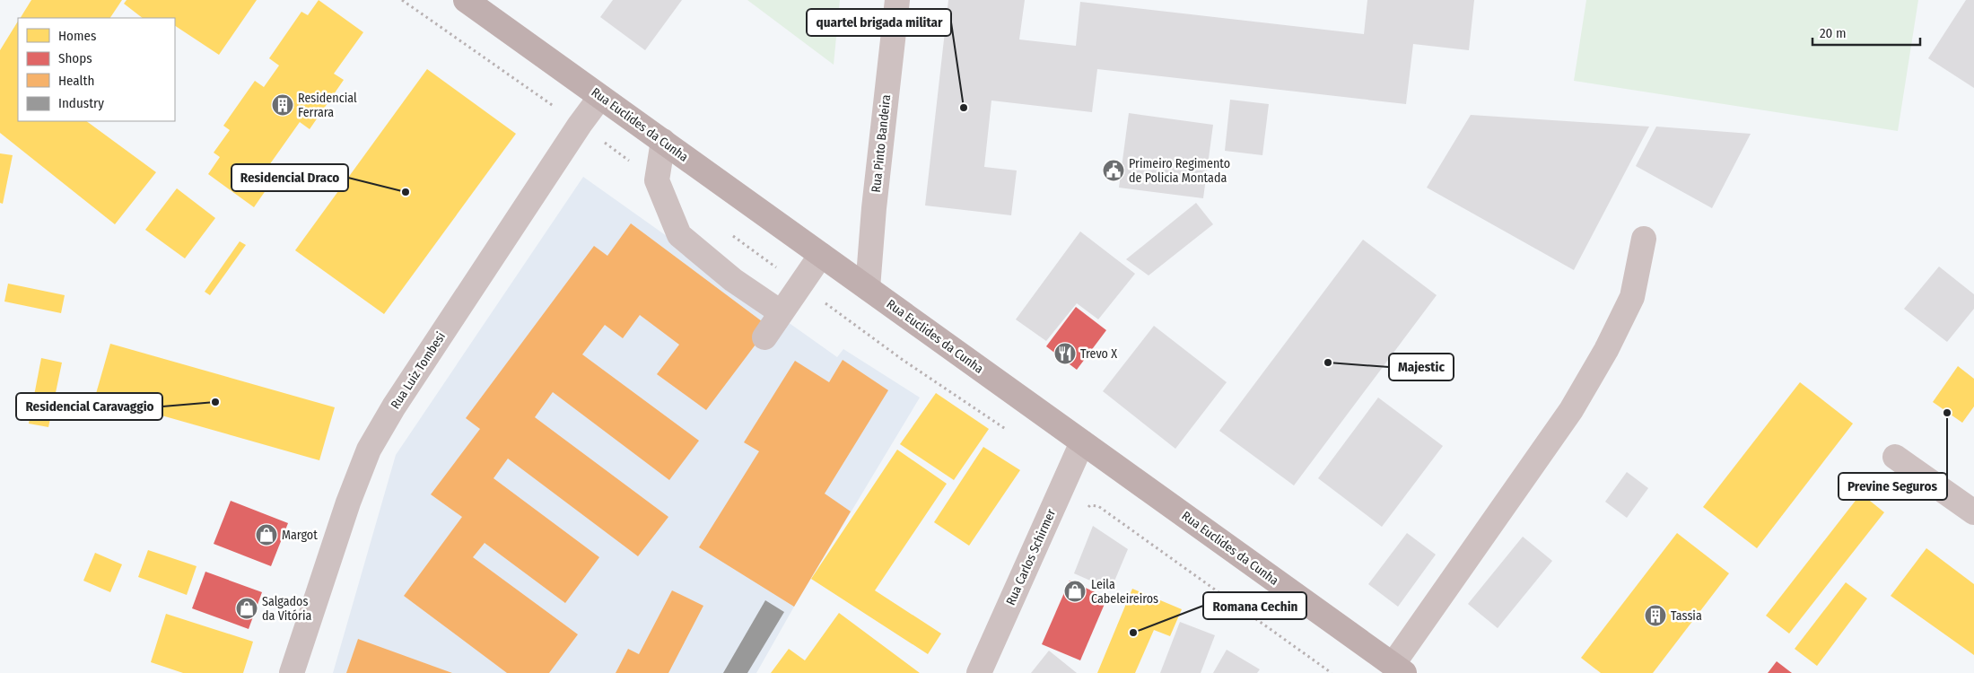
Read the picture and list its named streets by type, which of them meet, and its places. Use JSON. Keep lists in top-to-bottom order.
{
  "streets": {
    "main road": ["Rua Euclides da Cunha"],
    "street": ["Rua Pinto Bandeira", "Rua Luiz Tombesi", "Rua Carlos Schirmer"]
  },
  "crossings": [
    ["Rua Euclides da Cunha", "Rua Pinto Bandeira"],
    ["Rua Euclides da Cunha", "Rua Luiz Tombesi"],
    ["Rua Euclides da Cunha", "Rua Carlos Schirmer"]
  ],
  "places": {
    "building": ["Residencial Ferrara", "Tassia"],
    "other": [
      "quartel brigada militar",
      "Residencial Draco",
      "Majestic",
      "Residencial Caravaggio",
      "Previne Seguros",
      "Romana Cechin"
    ],
    "public building": ["Primeiro Regimento de Policia Montada"],
    "restaurant": ["Trevo X"],
    "shop": ["Margot", "Leila Cabeleireiros", "Salgados da Vitória"]
  },
  "legend": [
    "Homes",
    "Shops",
    "Health",
    "Industry"
  ],
  "scale_bar": "20 m"
}
